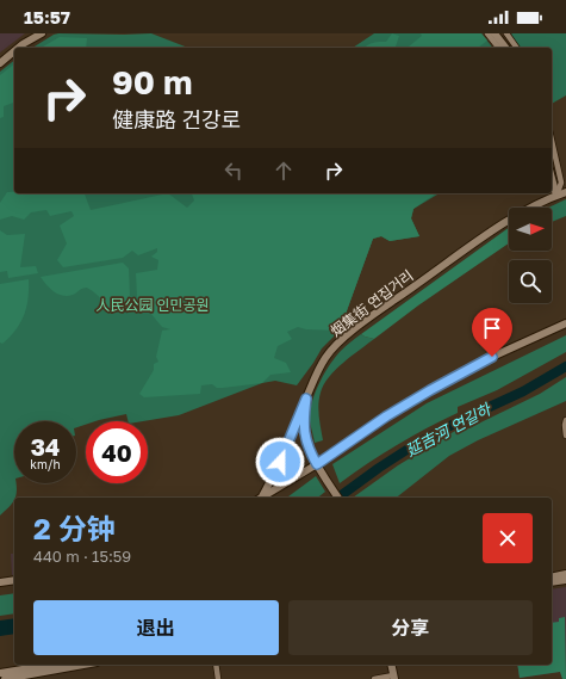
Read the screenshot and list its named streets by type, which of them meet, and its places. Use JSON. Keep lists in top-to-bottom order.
{
  "streets": {
    "main road": ["烟集街 연집거리"]
  },
  "water": ["延吉河 연길하"],
  "parks": ["人民公园 인민공원"],
  "north": "right",
  "page": {
    "status": "15:57",
    "turn": ["90 m", "健康路 건강로"],
    "speed": "34 km/h",
    "limit": "40",
    "heading": ["2 分钟", "440 m · 15:59"],
    "buttons": ["退出", "分享"]
  }
}
